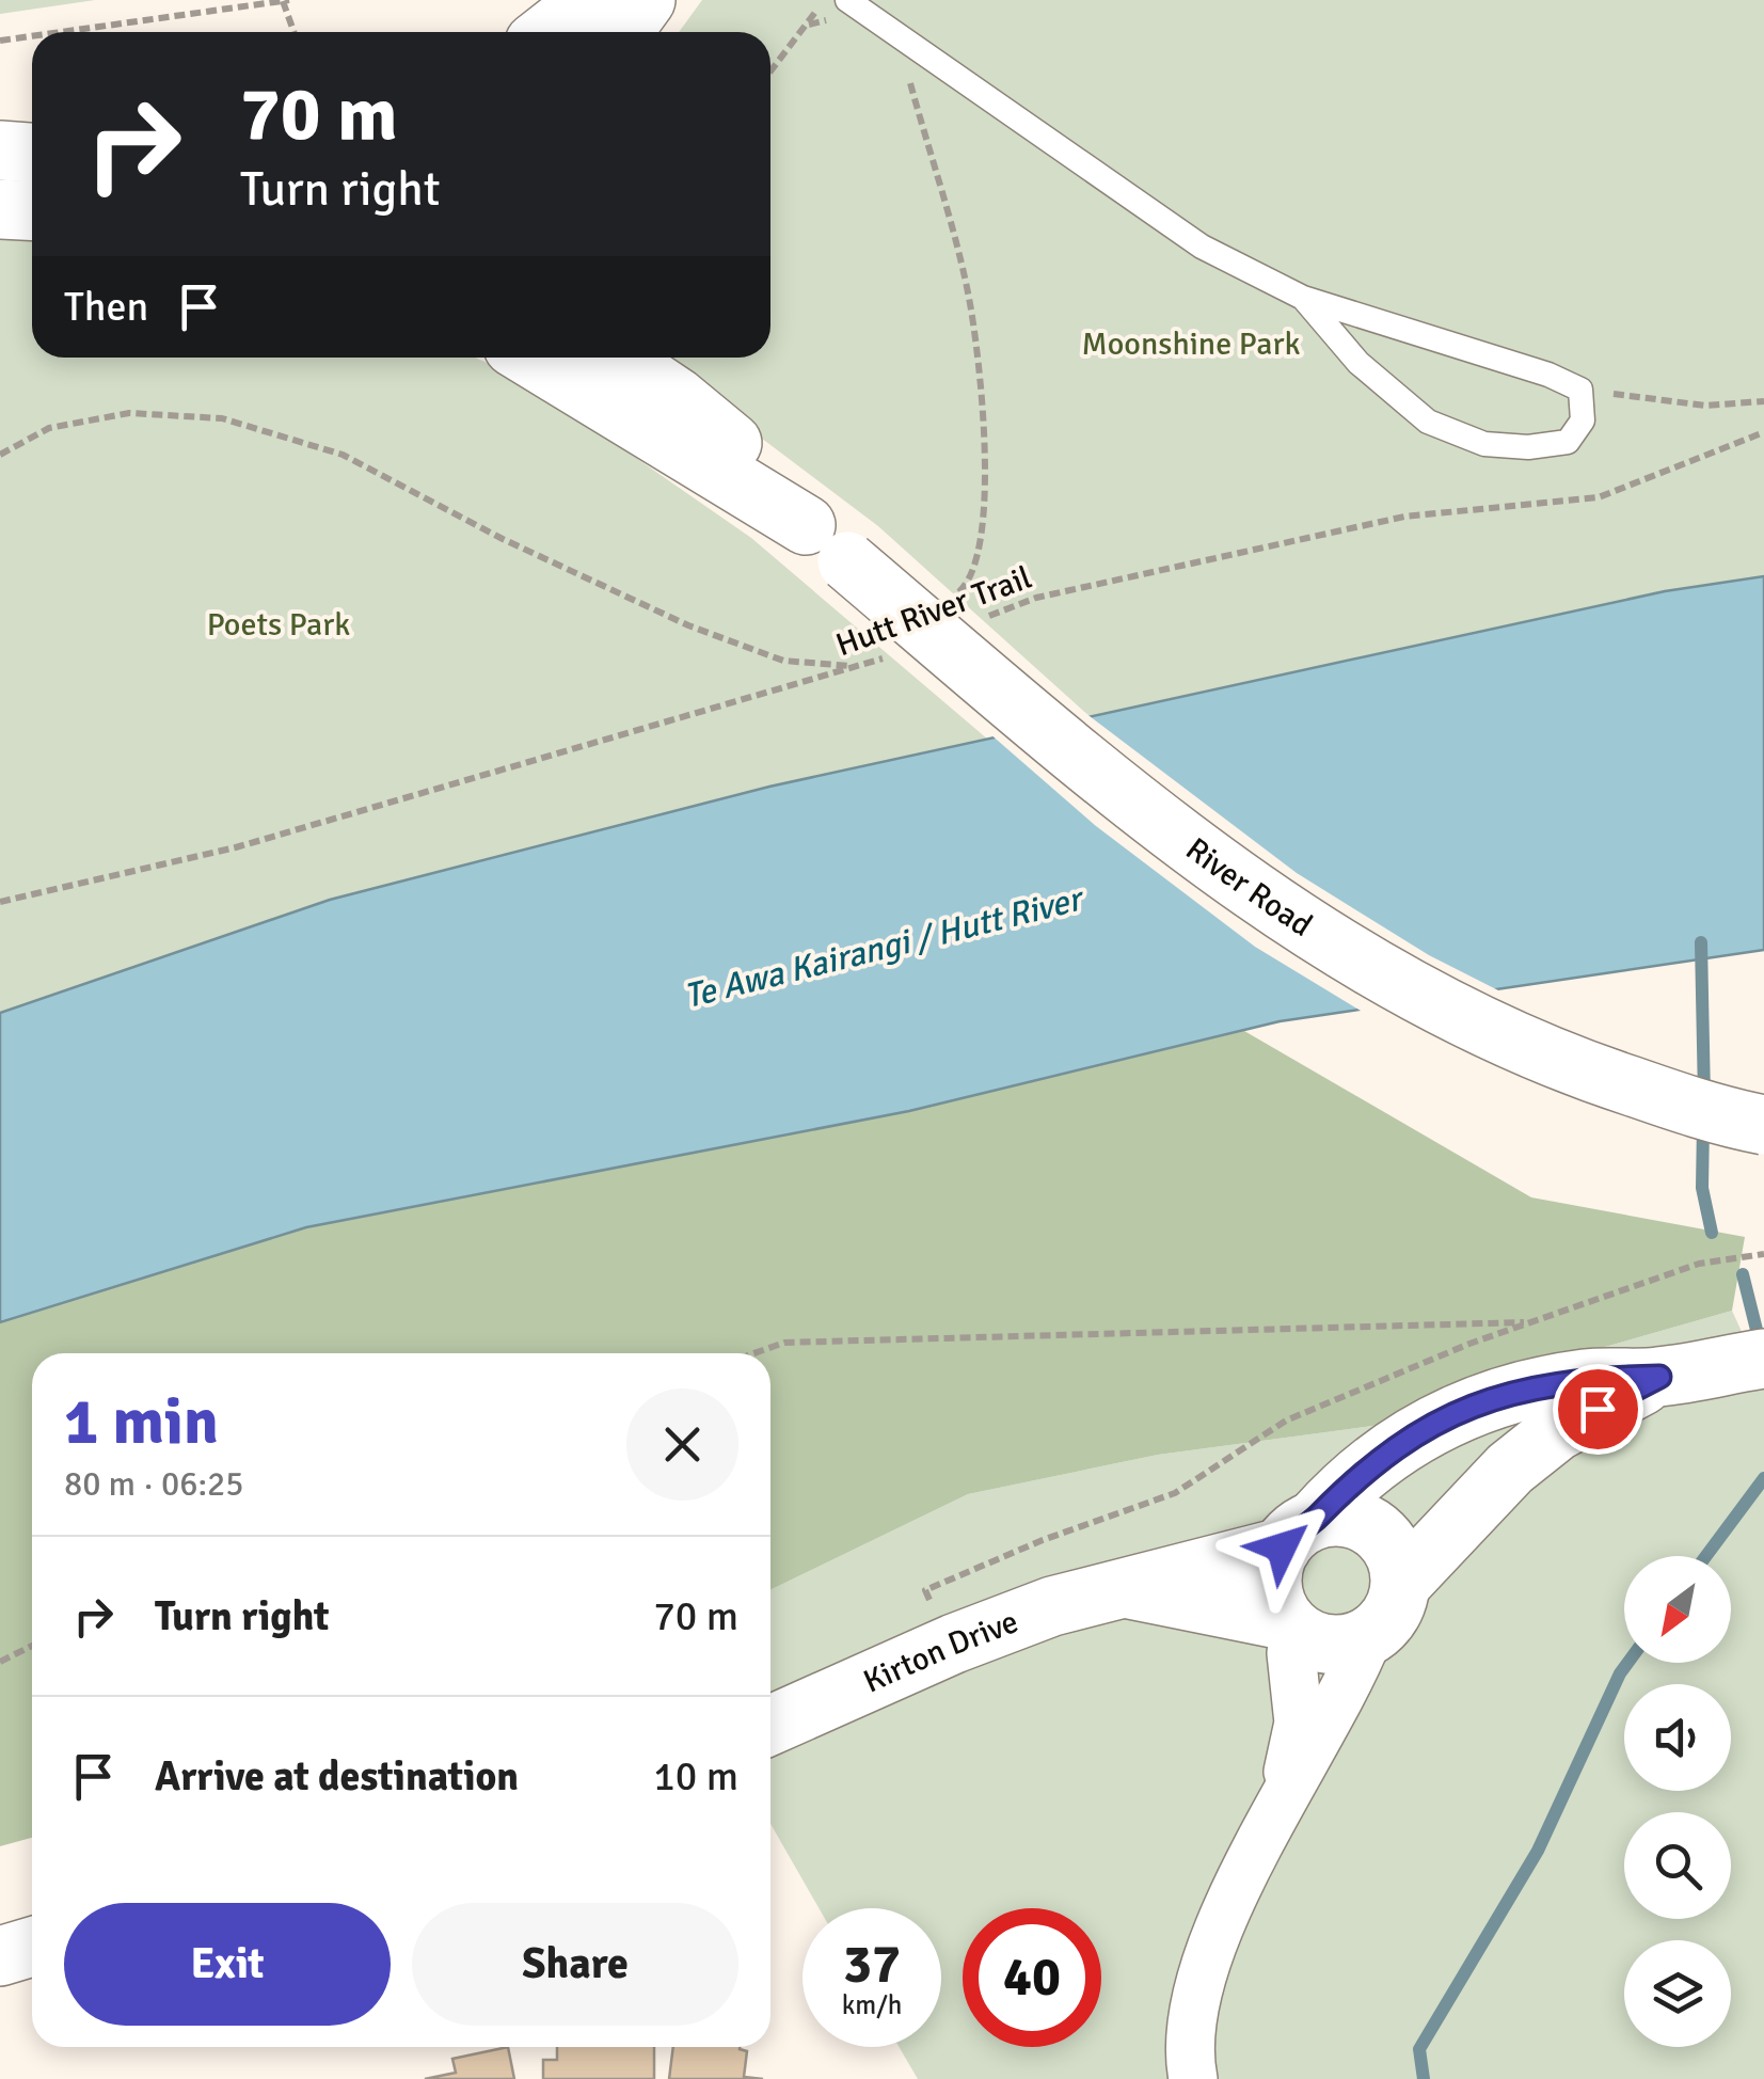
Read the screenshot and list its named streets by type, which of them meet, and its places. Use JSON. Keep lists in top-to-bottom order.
{
  "streets": {
    "main road": ["River Road", "Kirton Drive"],
    "path": ["Hutt River Trail"]
  },
  "water": ["Te Awa Kairangi / Hutt River"],
  "parks": ["Moonshine Park", "Poets Park"],
  "north": "bottom left",
  "page": {
    "turn": ["70 m", "Turn right"],
    "then": "Then",
    "heading": ["1 min", "80 m · 06:25"],
    "list": [
      {
        "name": "Turn right",
        "value": "70 m"
      },
      {
        "name": "Arrive at destination",
        "value": "10 m"
      }
    ],
    "buttons": ["Exit", "Share"],
    "speed": "37 km/h",
    "limit": "40"
  }
}
